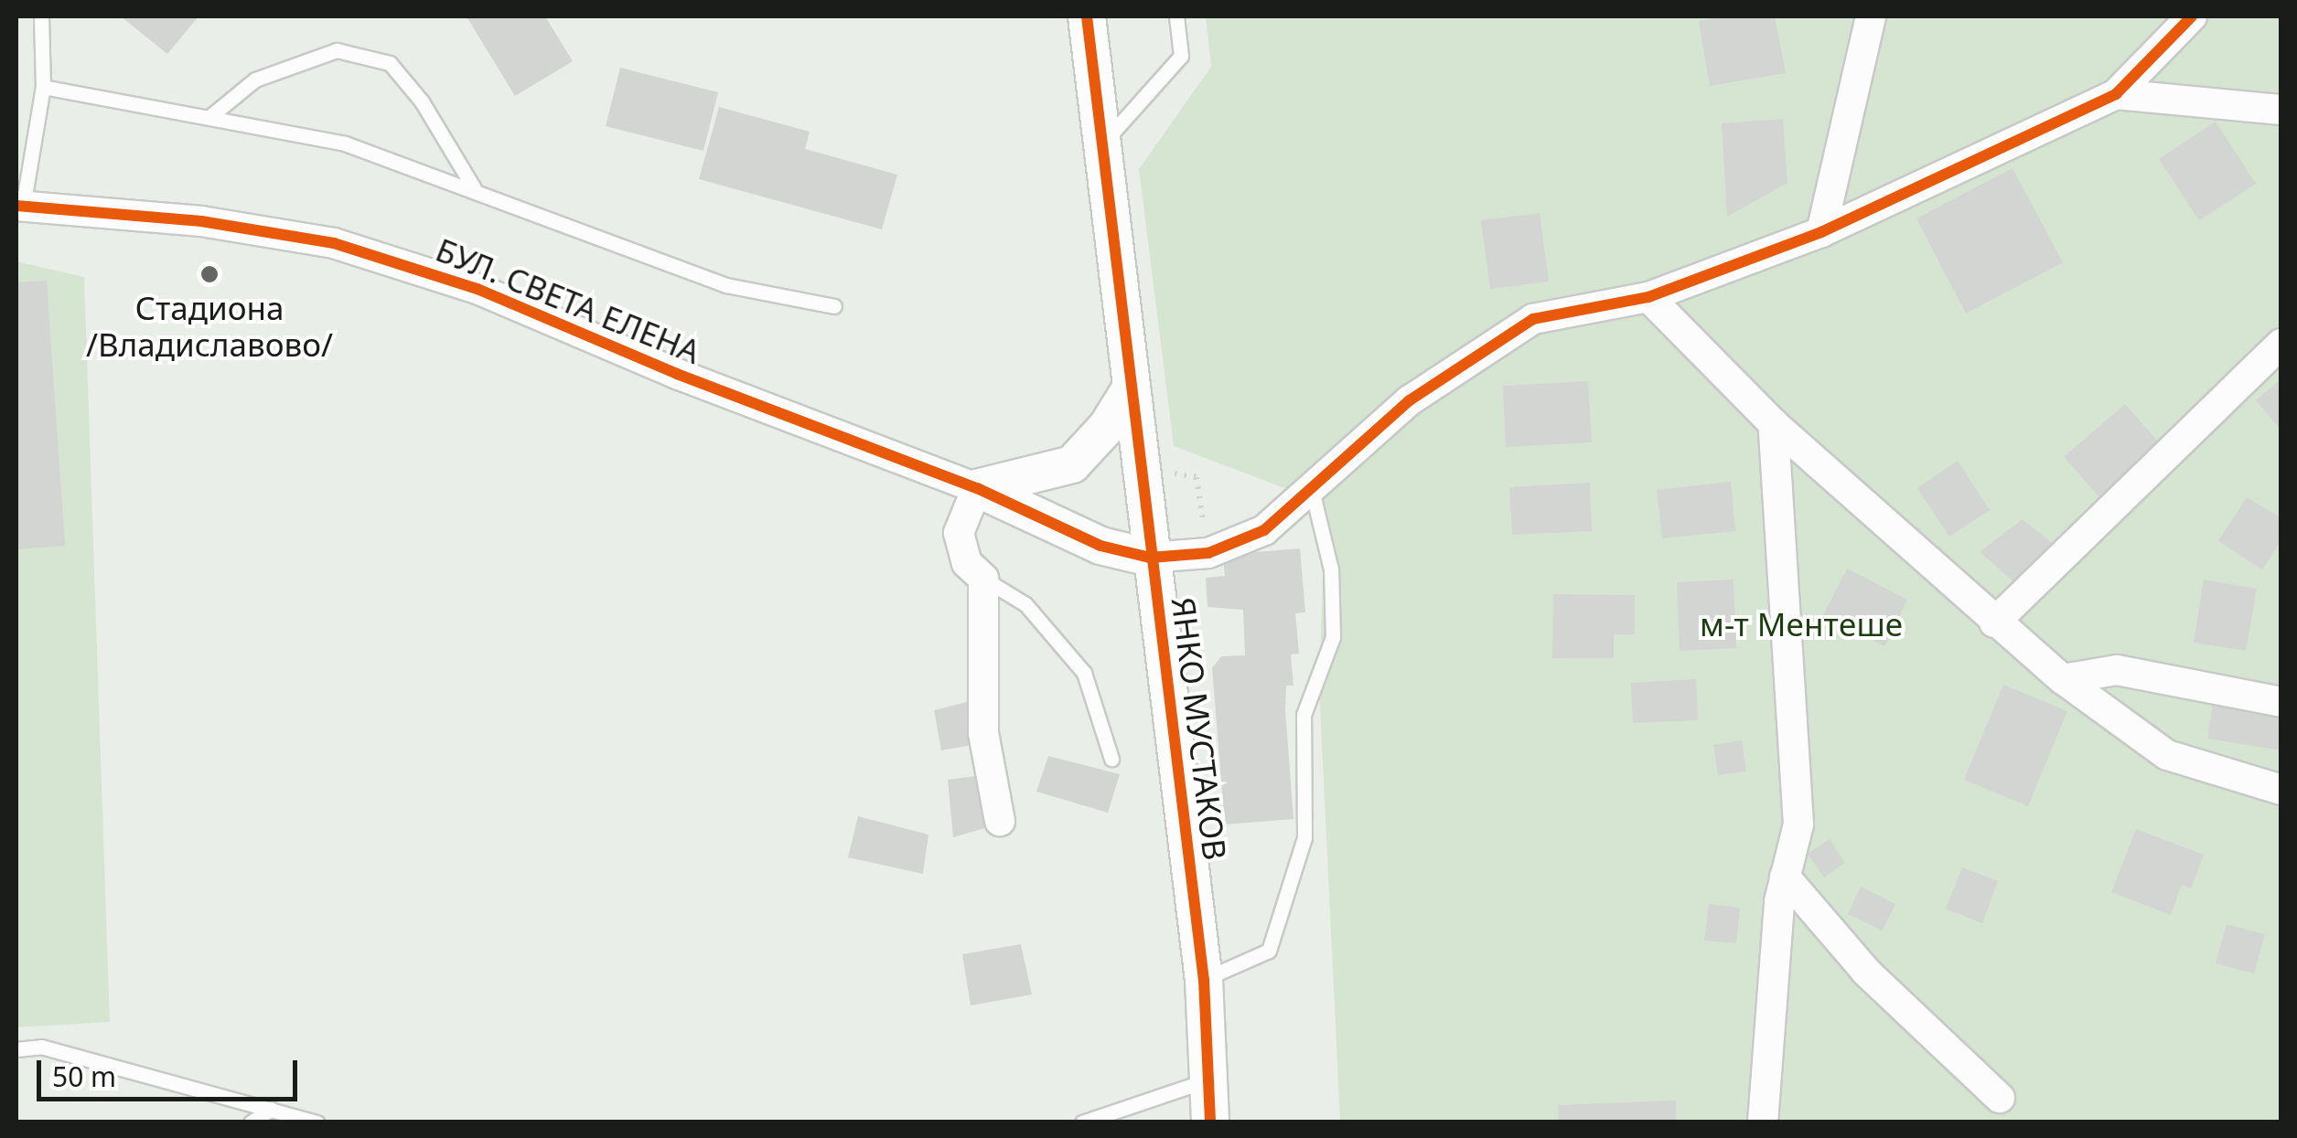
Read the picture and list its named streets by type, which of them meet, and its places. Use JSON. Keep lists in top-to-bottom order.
{
  "streets": {
    "street": ["БУЛ. СВЕТА ЕЛЕНА", "ЯНКО МУСТАКОВ"]
  },
  "parks": ["м-т Ментeше"],
  "places": ["Стадиона /Владиславово/"],
  "scale_bar": "50 m"
}
